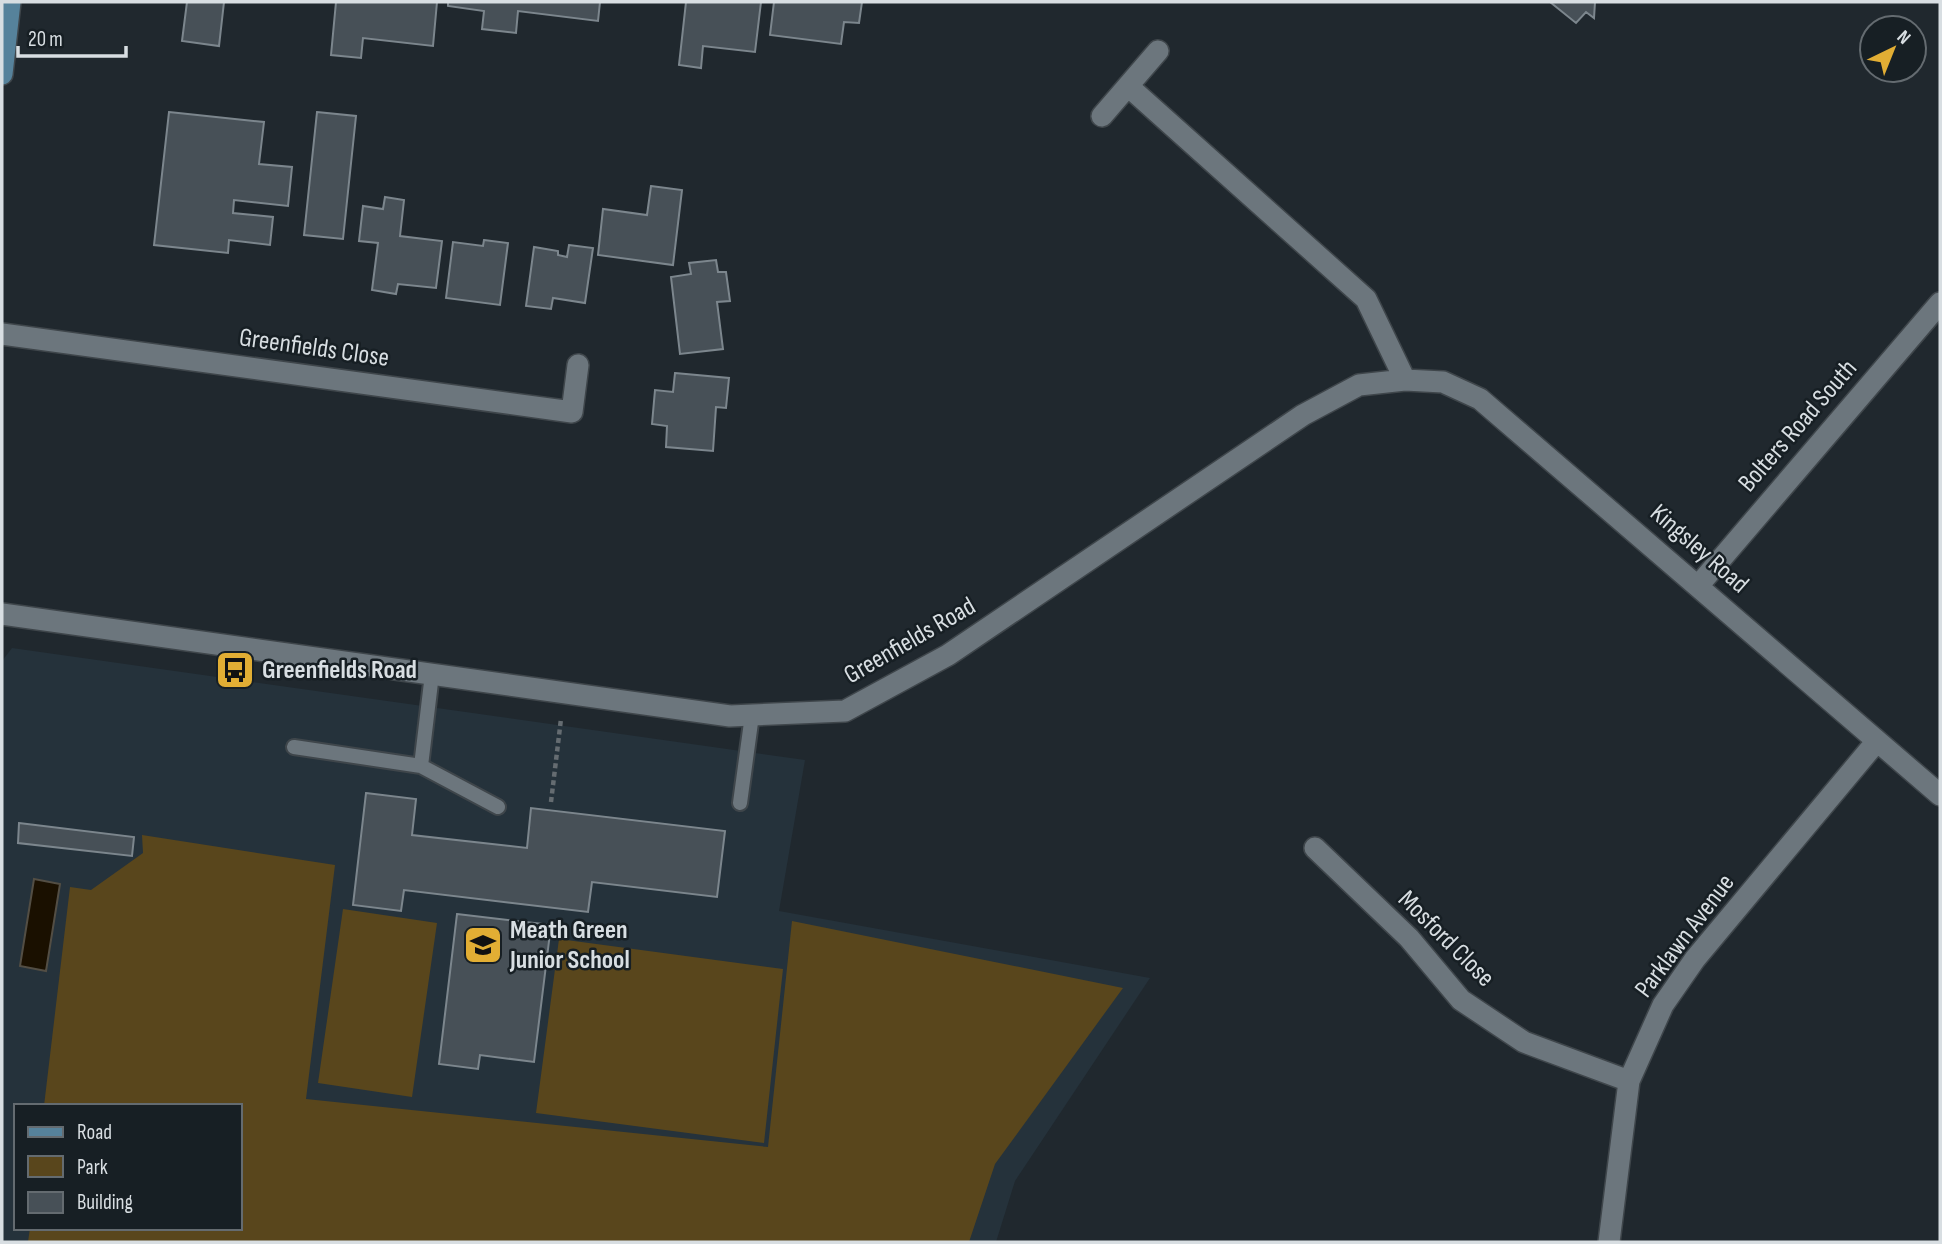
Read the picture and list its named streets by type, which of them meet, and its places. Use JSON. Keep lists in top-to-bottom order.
{
  "streets": {
    "street": [
      "Greenfields Close",
      "Bolters Road South",
      "Kingsley Road",
      "Greenfields Road",
      "Parklawn Avenue",
      "Mosford Close"
    ]
  },
  "crossings": [
    ["Bolters Road South", "Kingsley Road"],
    ["Kingsley Road", "Greenfields Road"],
    ["Kingsley Road", "Parklawn Avenue"],
    ["Parklawn Avenue", "Mosford Close"]
  ],
  "places": {
    "bus stop": ["Greenfields Road"],
    "school or university": ["Meath Green Junior School"]
  },
  "legend": ["Road", "Park", "Building"],
  "scale_bar": "20 m",
  "north": "top right"
}
